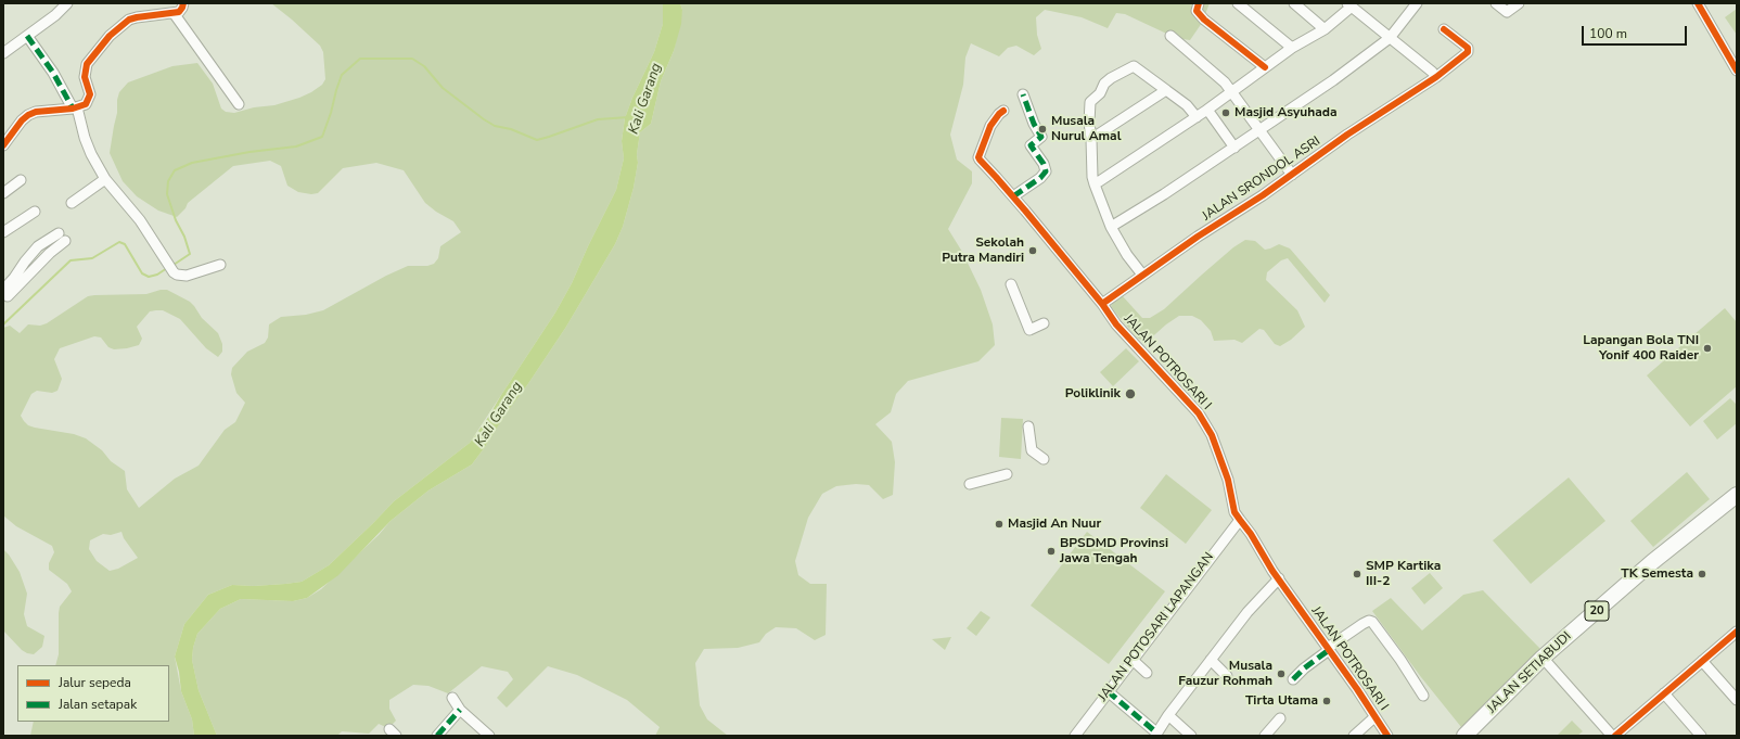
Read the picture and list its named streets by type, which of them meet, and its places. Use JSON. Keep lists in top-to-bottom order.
{
  "streets": {
    "highway": ["20", "JALAN SETIABUDI"],
    "street": ["JALAN SRONDOL ASRI", "JALAN POTROSARI I", "JALAN POTOSARI LAPANGAN"]
  },
  "crossings": [
    ["JALAN SRONDOL ASRI", "JALAN POTROSARI I"],
    ["JALAN POTROSARI I", "JALAN POTOSARI LAPANGAN"]
  ],
  "water": ["Kali Garang"],
  "places": [
    "Masjid Asyuhada",
    "Musala Nurul Amal",
    "Sekolah Putra Mandiri",
    "Lapangan Bola TNI Yonif 400 Raider",
    "Poliklinik",
    "Masjid An Nuur",
    "BPSDMD Provinsi Jawa Tengah",
    "SMP Kartika III-2",
    "TK Semesta",
    "Musala Fauzur Rohmah",
    "Tirta Utama"
  ],
  "legend": ["Jalur sepeda", "Jalan setapak"],
  "scale_bar": "100 m"
}
